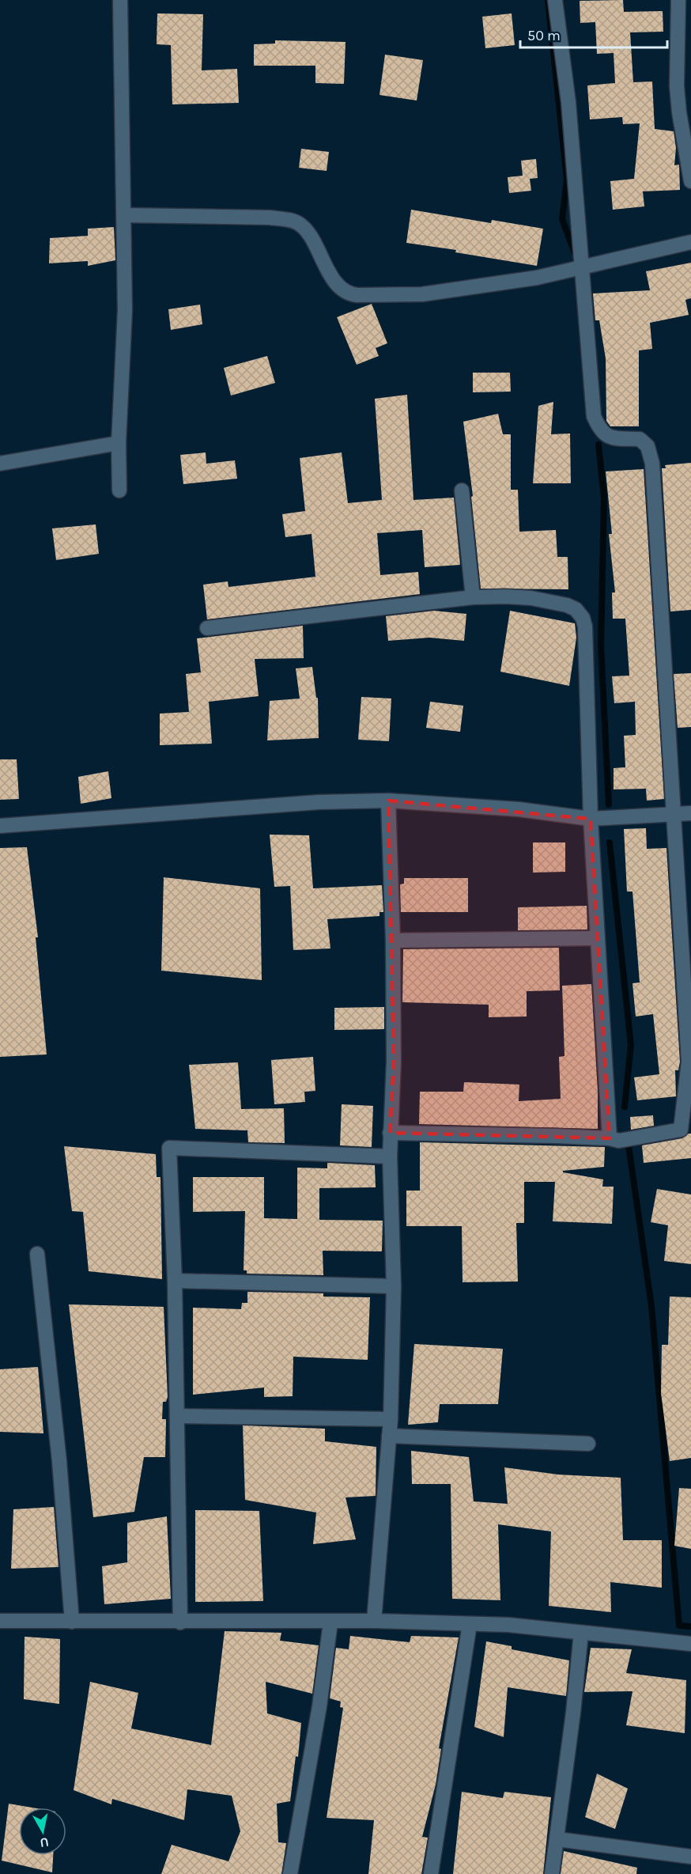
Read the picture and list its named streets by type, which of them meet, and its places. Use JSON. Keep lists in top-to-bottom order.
{
  "scale_bar": "50 m",
  "north": "bottom"
}
